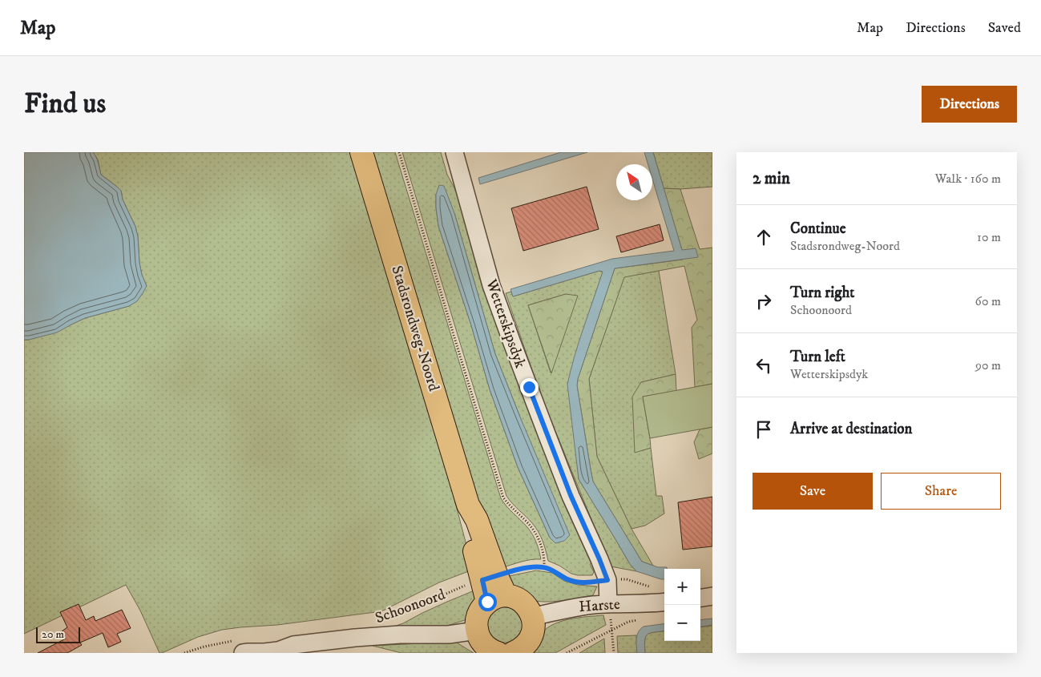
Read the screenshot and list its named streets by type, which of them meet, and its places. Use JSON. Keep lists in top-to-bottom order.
{
  "streets": {
    "main road": ["Stadsrondweg-Noord"],
    "street": ["Wetterskipsdyk", "Harste", "Schoonoord"]
  },
  "crossings": [
    ["Wetterskipsdyk", "Harste"],
    ["Wetterskipsdyk", "Schoonoord"],
    ["Stadsrondweg-Noord", "Schoonoord"],
    ["Harste", "Schoonoord"]
  ],
  "scale_bar": "20 m",
  "north": "top left",
  "page": {
    "header": "Map",
    "nav": ["Map", "Directions", "Saved"],
    "buttons": [
      "Directions",
      ["Save", "Share"]
    ],
    "title": "Find us",
    "heading": ["2 min", "Walk · 160 m"],
    "list": [
      ["Continue", "Stadsrondweg-Noord", "10 m"],
      ["Turn right", "Schoonoord", "60 m"],
      ["Turn left", "Wetterskipsdyk", "90 m"],
      "Arrive at destination"
    ],
    "map_buttons": ["+", "−"],
    "scale": "20 m"
  }
}
